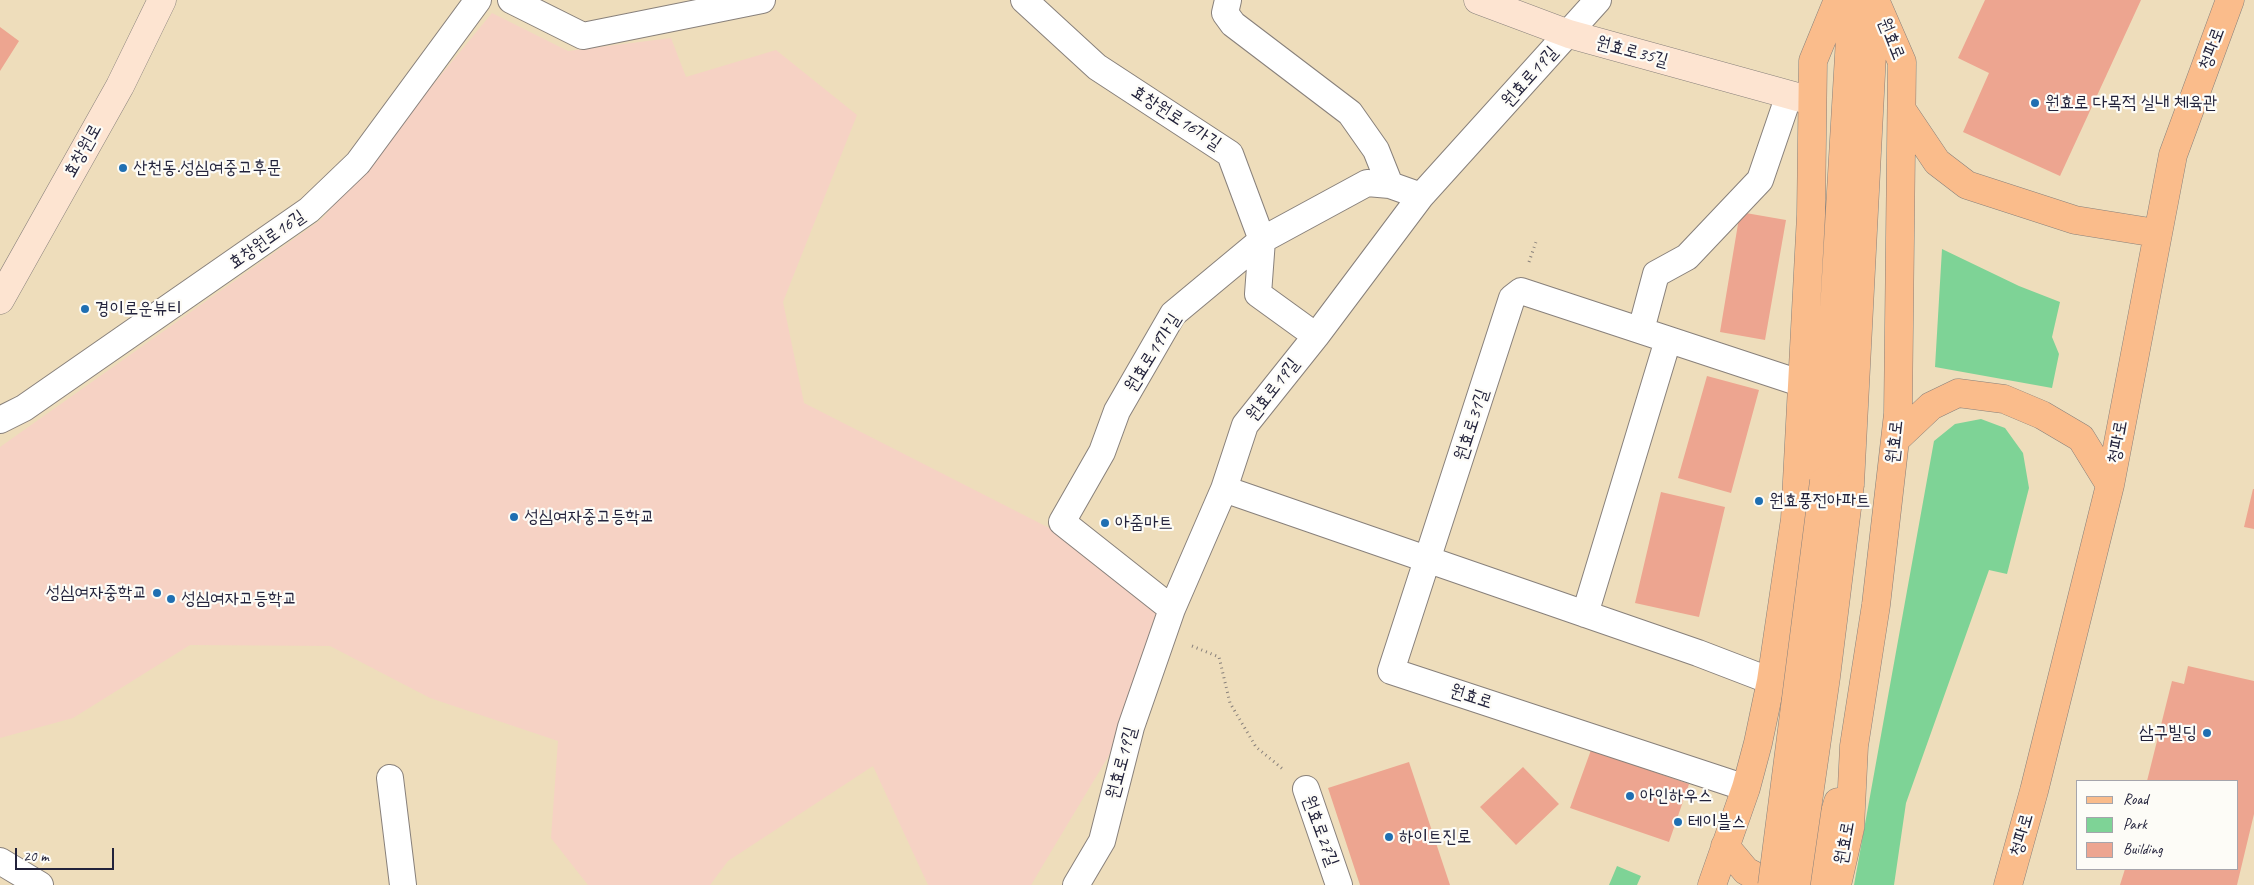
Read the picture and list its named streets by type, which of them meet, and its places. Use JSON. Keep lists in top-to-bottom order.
{
  "streets": {
    "main road": ["원효로", "청파로"],
    "street": [
      "원효로35길",
      "원효로19길",
      "효창원로16가길",
      "효창원로",
      "효창원로16길",
      "원효로19가길",
      "원효로31길",
      "원효로27길"
    ]
  },
  "crossings": [
    ["원효로", "원효로31길"],
    ["원효로35길", "원효로19길"],
    ["원효로19길", "효창원로16가길"],
    ["원효로19길", "원효로19가길"],
    ["원효로19길", "원효로27길"],
    ["효창원로16가길", "원효로19가길"]
  ],
  "places": [
    "원효로 다목적 실내 체육관",
    "산천동.성심여중고후문",
    "경이로운뷰티",
    "원효풍전아파트",
    "성심여자중고등학교",
    "아줌마트",
    "성심여자중학교",
    "성심여자고등학교",
    "삼구빌딩",
    "아인하우스",
    "테이블스",
    "하이트진로"
  ],
  "legend": ["Road", "Park", "Building"],
  "scale_bar": "20 m"
}
